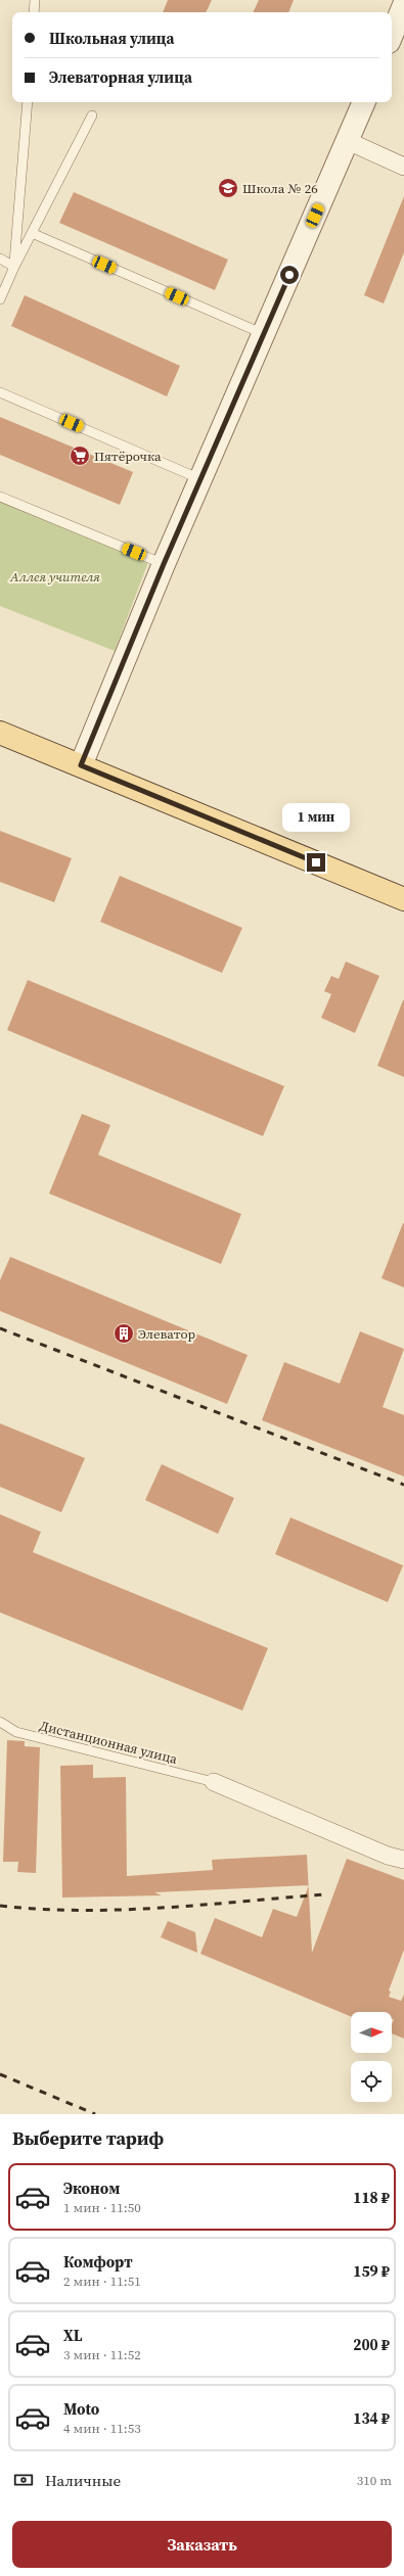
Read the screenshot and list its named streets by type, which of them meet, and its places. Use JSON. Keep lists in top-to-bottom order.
{
  "streets": {
    "lane": ["Дистанционная улица"]
  },
  "parks": ["Аллея учителя"],
  "places": {
    "school or university": ["Школа № 26"],
    "supermarket": ["Пятёрочка"],
    "building": ["Элеватор"]
  },
  "north": "right",
  "page": {
    "banner": ["Школьная улица", "Элеваторная улица"],
    "bubble": "1 мин",
    "heading": "Выберите тариф",
    "list": [
      {
        "name": "Эконом",
        "note": "1 мин · 11:50",
        "value": "118 ₽"
      },
      {
        "name": "Комфорт",
        "note": "2 мин · 11:51",
        "value": "159 ₽"
      },
      {
        "name": "XL",
        "note": "3 мин · 11:52",
        "value": "200 ₽"
      },
      {
        "name": "Moto",
        "note": "4 мин · 11:53",
        "value": "134 ₽"
      }
    ],
    "pay": ["Наличные", "310 m"],
    "buttons": "Заказать"
  }
}
